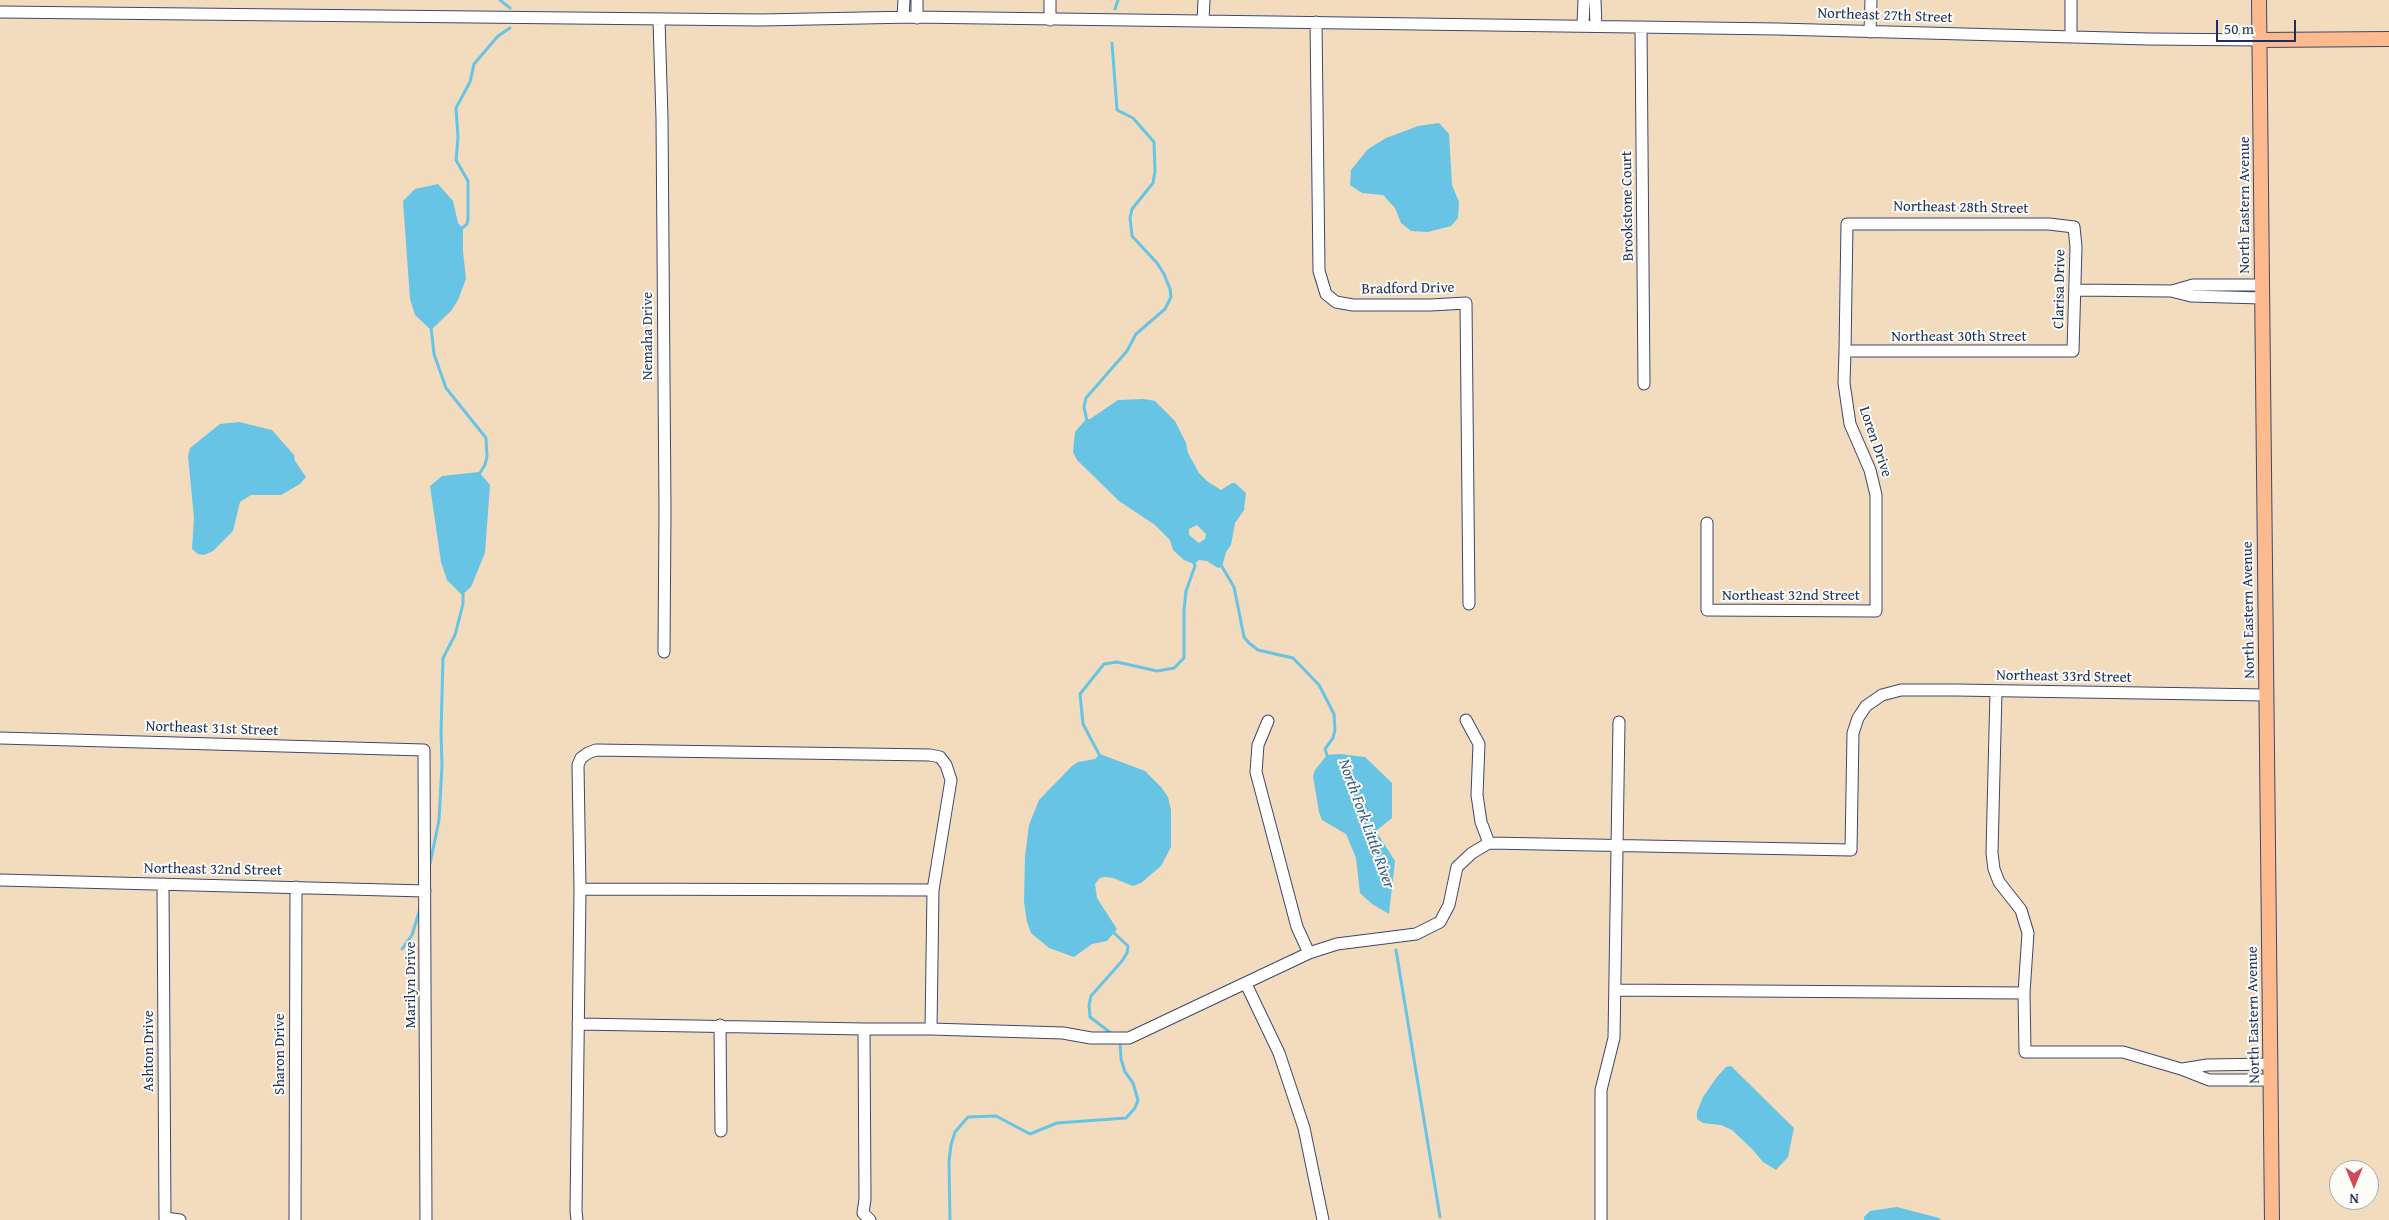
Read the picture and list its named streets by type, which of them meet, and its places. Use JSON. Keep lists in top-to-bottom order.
{
  "streets": {
    "main road": ["Northeast 27th Street", "North Eastern Avenue"],
    "street": [
      "Brookstone Court",
      "Northeast 28th Street",
      "Bradford Drive",
      "Clarisa Drive",
      "Nemaha Drive",
      "Northeast 30th Street",
      "Loren Drive",
      "Northeast 32nd Street",
      "Northeast 33rd Street",
      "Northeast 31st Street",
      "Marilyn Drive",
      "Ashton Drive",
      "Sharon Drive"
    ]
  },
  "crossings": [
    ["Northeast 27th Street", "North Eastern Avenue"],
    ["Northeast 27th Street", "Brookstone Court"],
    ["Northeast 27th Street", "Bradford Drive"],
    ["Northeast 27th Street", "Nemaha Drive"],
    ["North Eastern Avenue", "Northeast 33rd Street"],
    ["Northeast 28th Street", "Clarisa Drive"],
    ["Northeast 28th Street", "Loren Drive"],
    ["Clarisa Drive", "Northeast 30th Street"],
    ["Northeast 30th Street", "Loren Drive"],
    ["Loren Drive", "Northeast 32nd Street"],
    ["Northeast 32nd Street", "Marilyn Drive"],
    ["Northeast 32nd Street", "Ashton Drive"],
    ["Northeast 32nd Street", "Sharon Drive"],
    ["Northeast 31st Street", "Marilyn Drive"]
  ],
  "water": ["North Fork Little River"],
  "scale_bar": "50 m",
  "north": "bottom"
}
